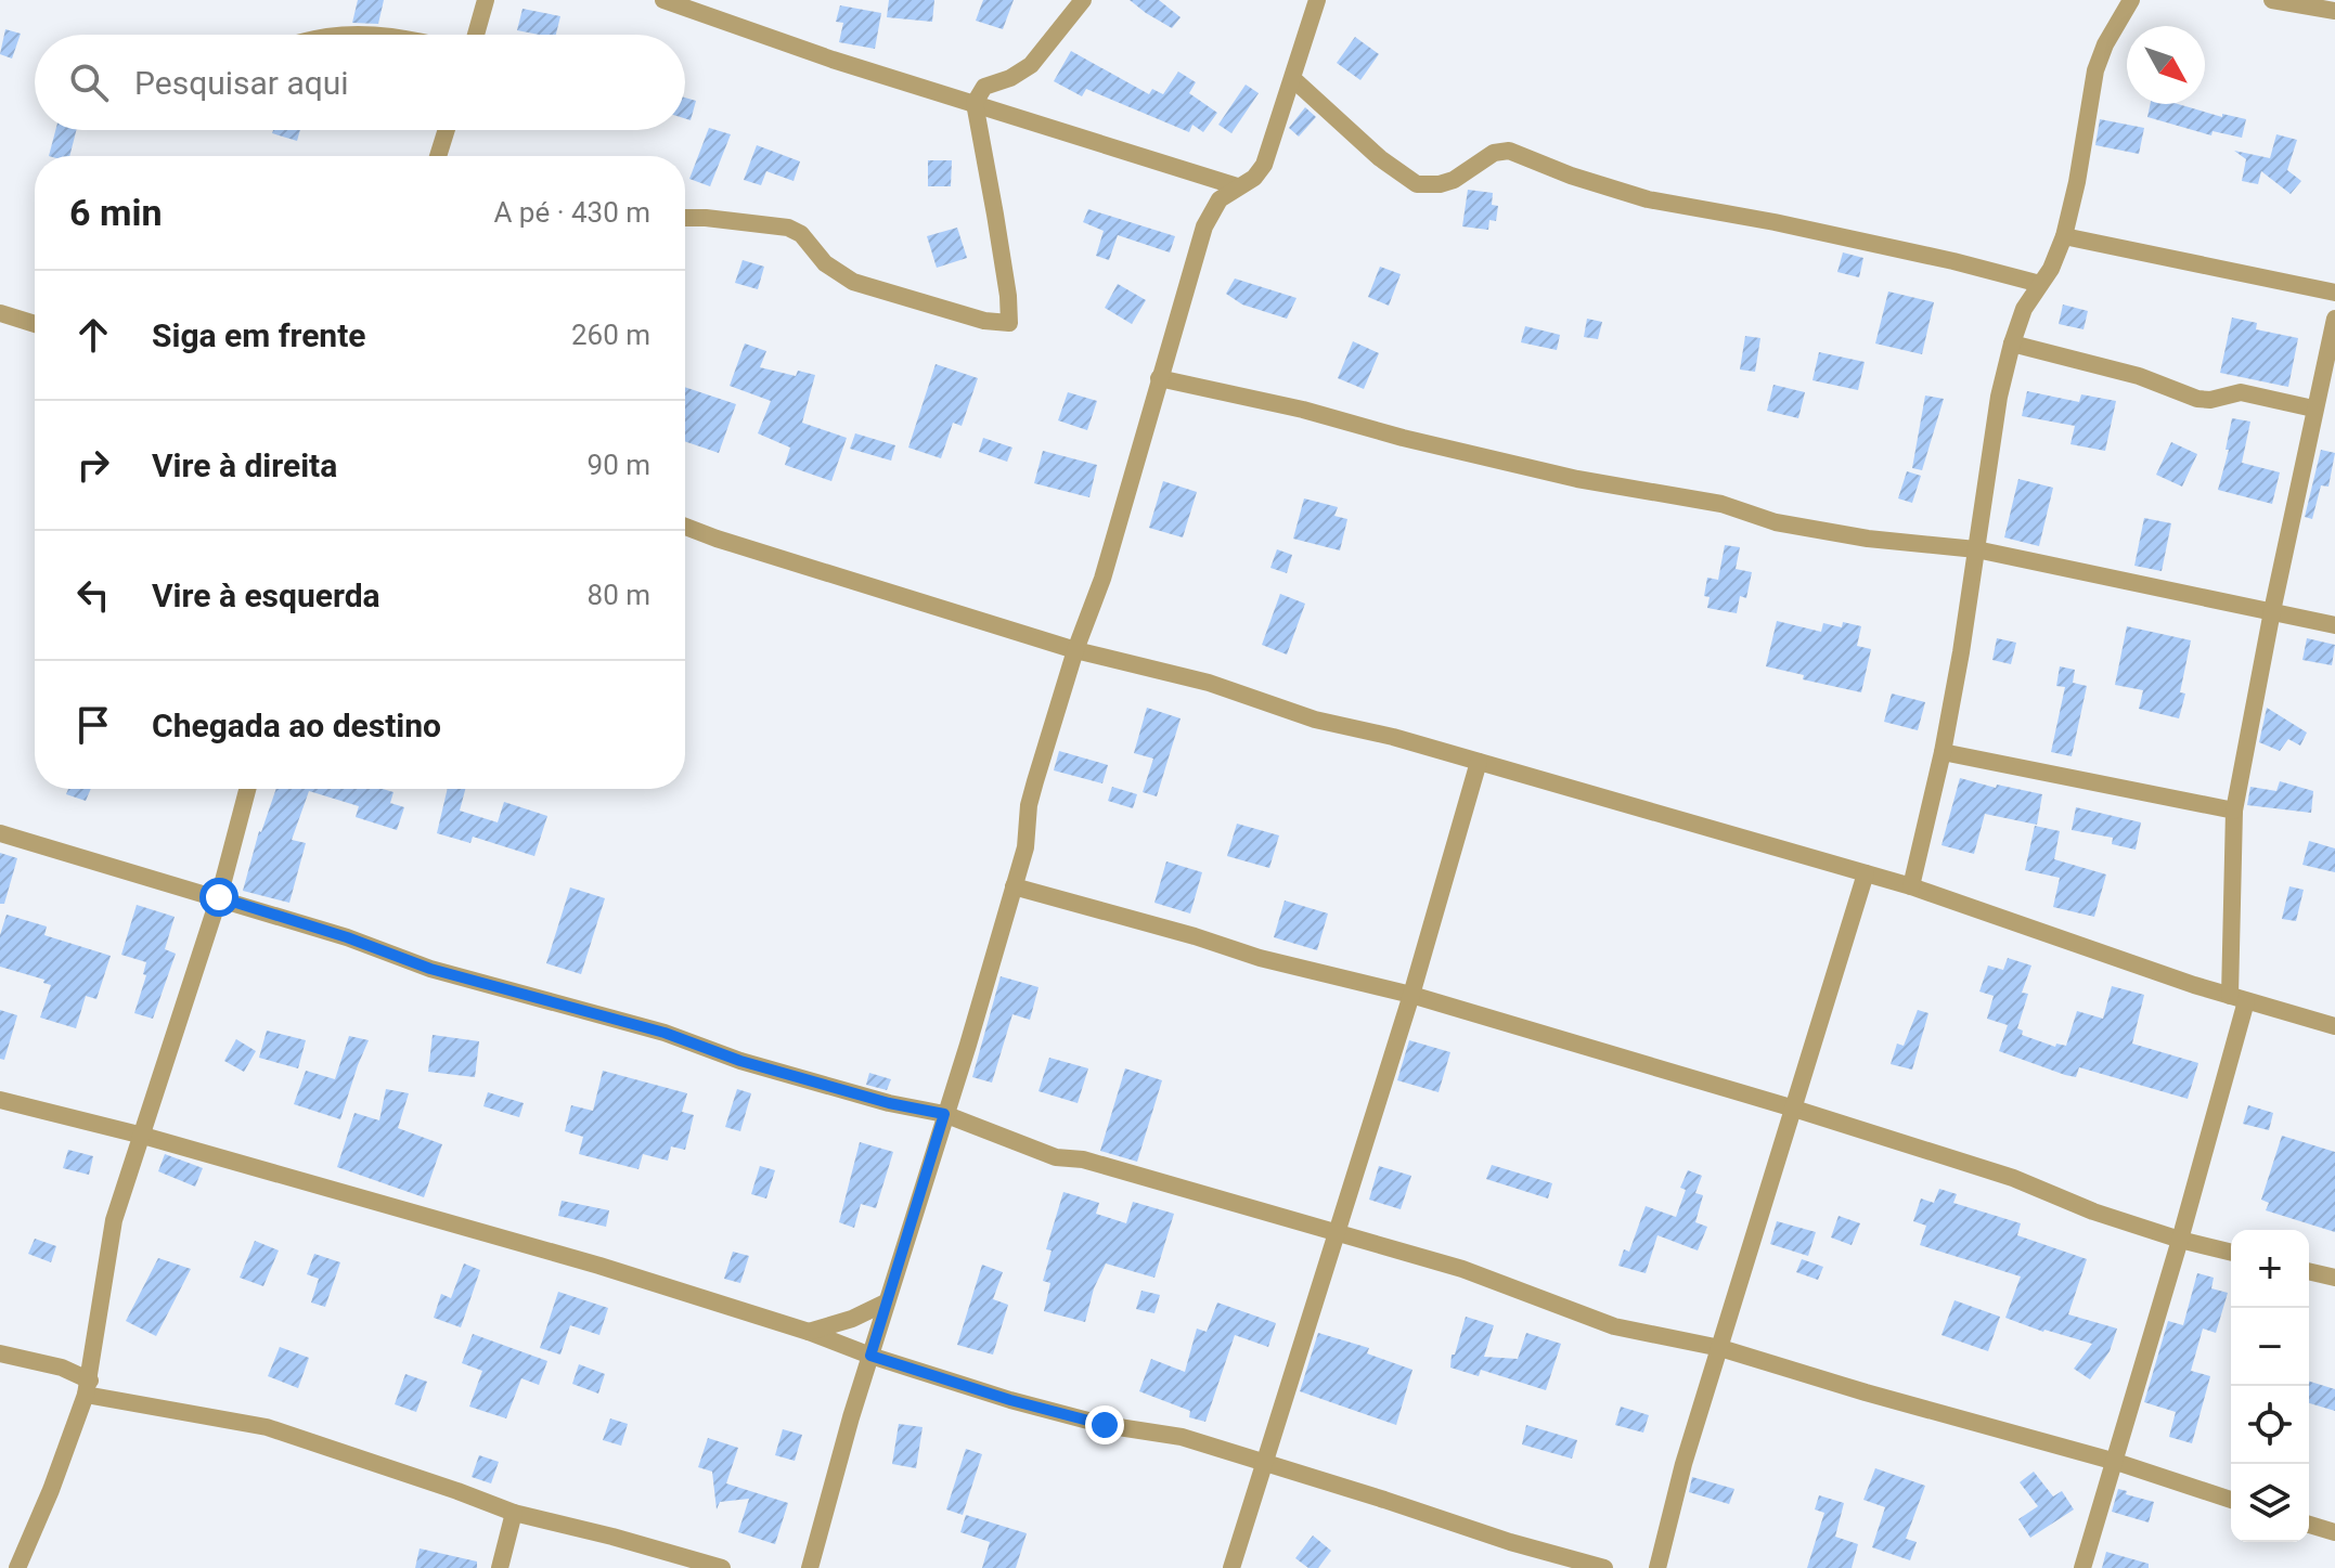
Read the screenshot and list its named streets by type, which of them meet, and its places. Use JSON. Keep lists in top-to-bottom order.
{
  "north": "bottom right",
  "page": {
    "search": "Pesquisar aqui",
    "heading": ["6 min", "A pé · 430 m"],
    "list": [
      ["Siga em frente", "260 m"],
      ["Vire à direita", "90 m"],
      ["Vire à esquerda", "80 m"],
      "Chegada ao destino"
    ],
    "map_buttons": ["+", "−"]
  }
}
